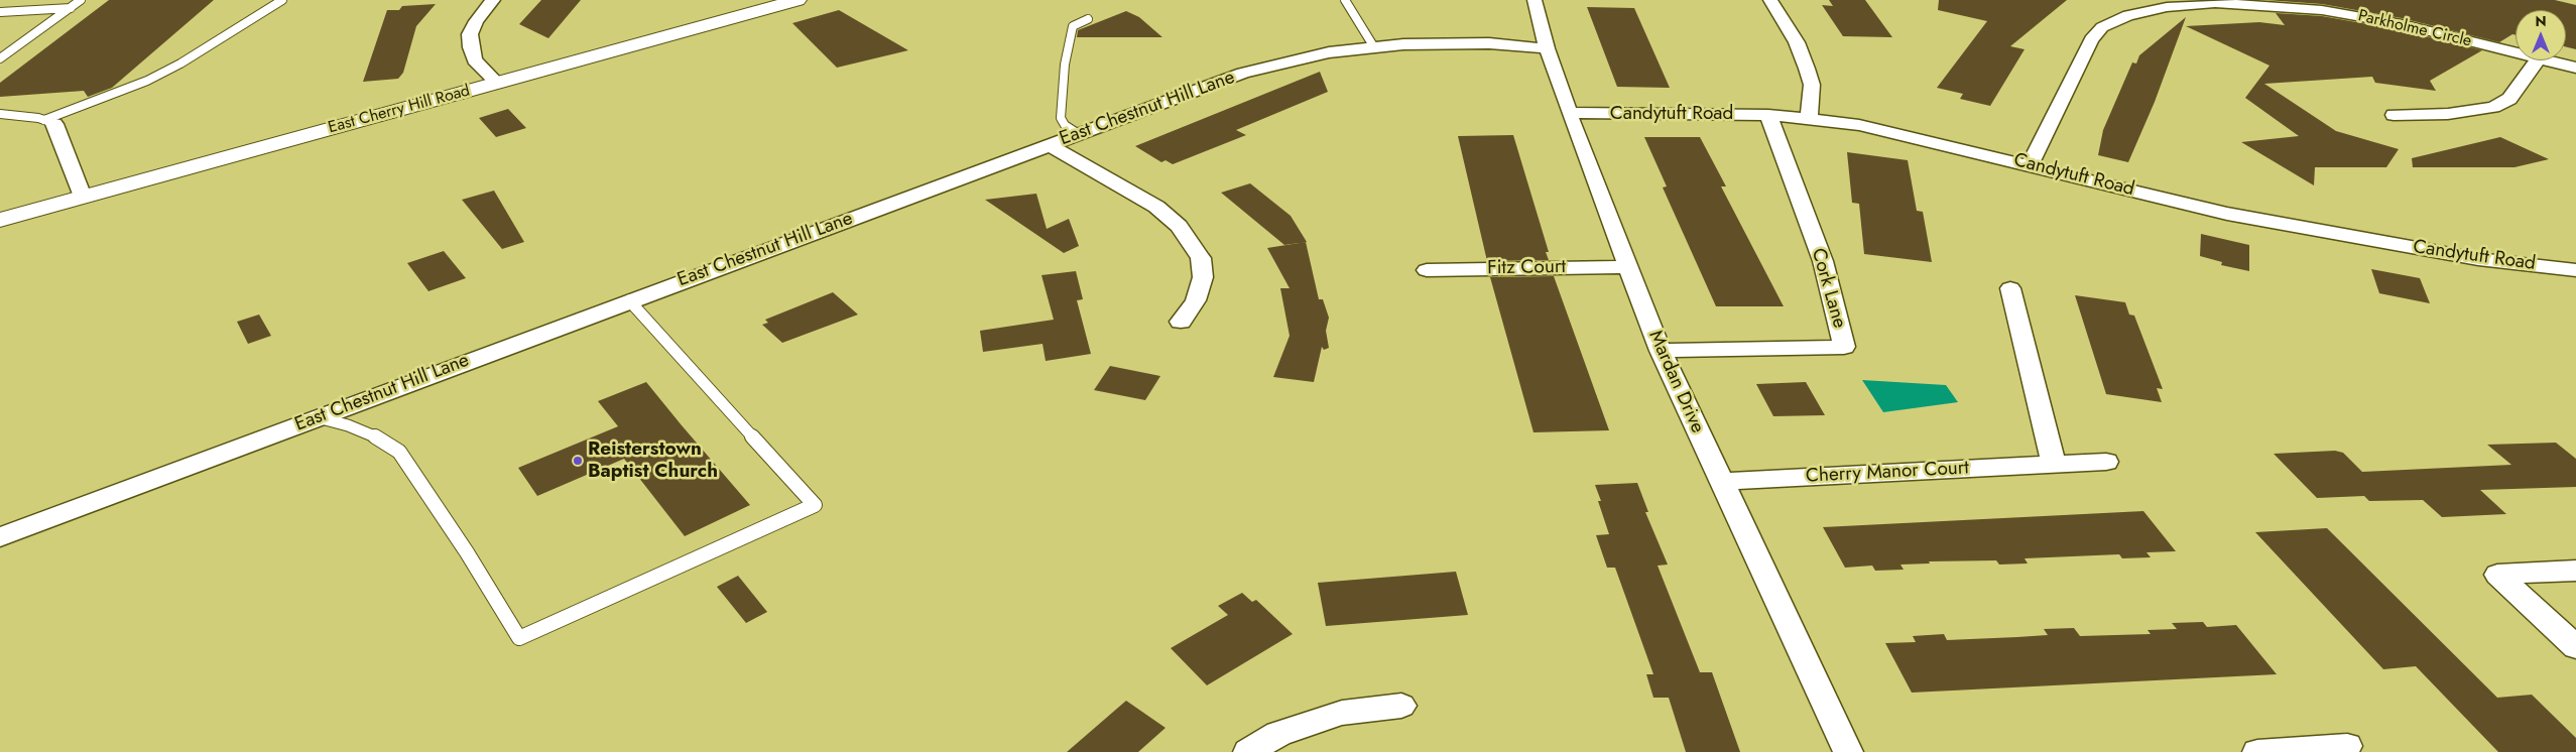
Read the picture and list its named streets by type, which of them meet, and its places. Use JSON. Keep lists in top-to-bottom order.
{
  "streets": {
    "main road": ["East Cherry Hill Road"],
    "street": [
      "Parkholme Circle",
      "East Chestnut Hill Lane",
      "Candytuft Road",
      "Fitz Court",
      "Cork Lane",
      "Mardan Drive",
      "Cherry Manor Court"
    ]
  },
  "crossings": [
    ["Parkholme Circle", "Candytuft Road"],
    ["East Chestnut Hill Lane", "Mardan Drive"],
    ["Candytuft Road", "Cork Lane"],
    ["Candytuft Road", "Mardan Drive"],
    ["Fitz Court", "Mardan Drive"],
    ["Cork Lane", "Mardan Drive"],
    ["Mardan Drive", "Cherry Manor Court"]
  ],
  "places": ["Reisterstown Baptist Church"],
  "north": "top"
}
